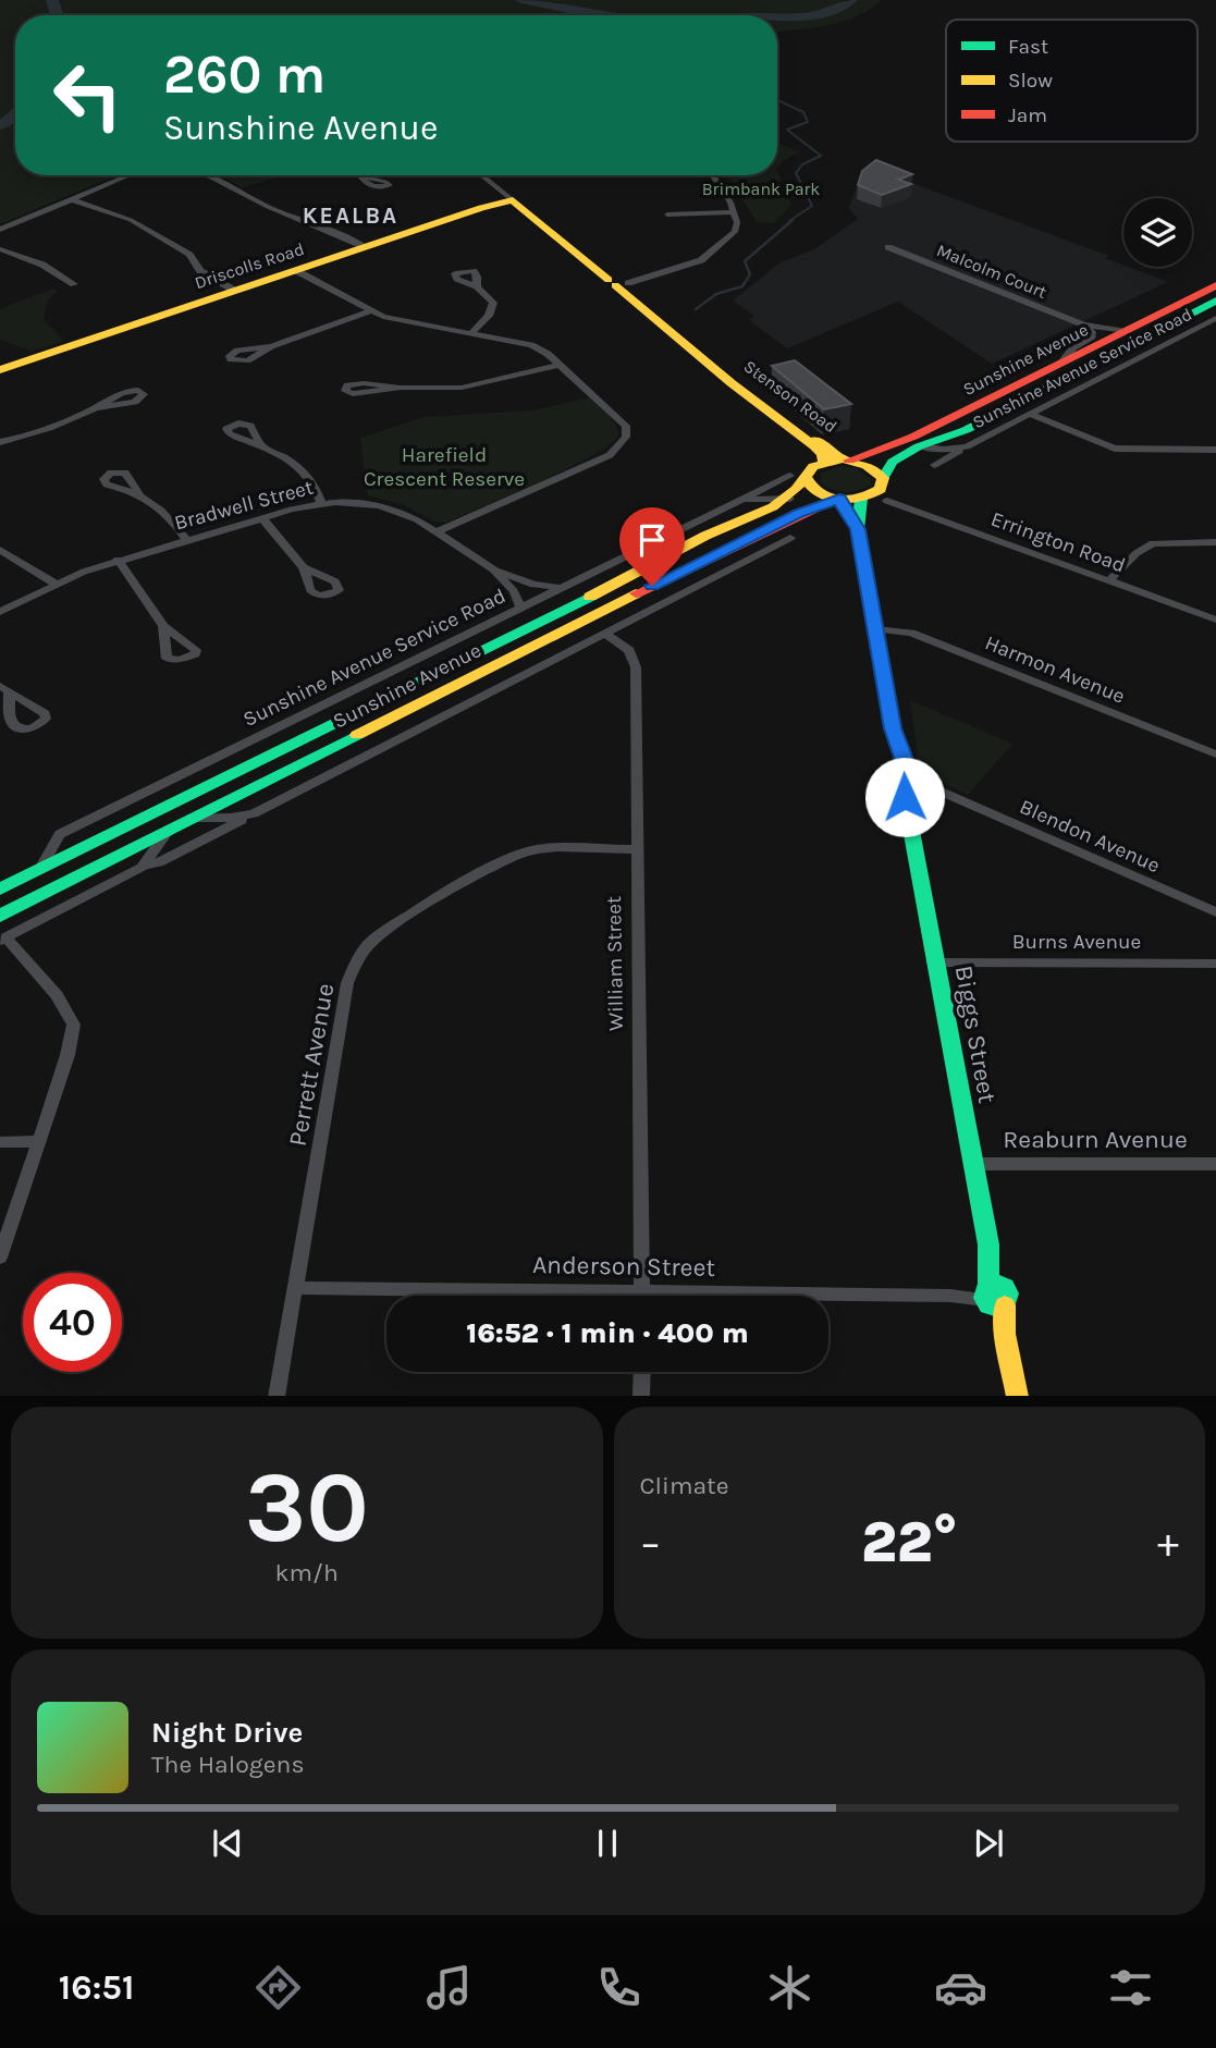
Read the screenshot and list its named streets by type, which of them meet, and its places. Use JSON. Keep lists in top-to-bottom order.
{
  "streets": {
    "main road": [
      "Driscolls Road",
      "Sunshine Avenue",
      "Stenson Road",
      "Biggs Street"
    ],
    "street": [
      "Malcolm Court",
      "Sunshine Avenue Service Road",
      "Bradwell Street",
      "Errington Road",
      "Harmon Avenue",
      "Blendon Avenue",
      "Burns Avenue",
      "William Street",
      "Perrett Avenue",
      "Reaburn Avenue",
      "Anderson Street"
    ]
  },
  "crossings": [
    ["Driscolls Road", "Stenson Road"],
    ["Malcolm Court", "Sunshine Avenue"],
    ["Sunshine Avenue", "Sunshine Avenue Service Road"],
    ["Sunshine Avenue", "Stenson Road"],
    ["Sunshine Avenue", "Biggs Street"],
    ["Sunshine Avenue Service Road", "Bradwell Street"],
    ["Harmon Avenue", "Biggs Street"],
    ["Blendon Avenue", "Biggs Street"],
    ["Burns Avenue", "Biggs Street"],
    ["William Street", "Perrett Avenue"],
    ["William Street", "Anderson Street"],
    ["Biggs Street", "Reaburn Avenue"],
    ["Biggs Street", "Anderson Street"],
    ["Perrett Avenue", "Anderson Street"]
  ],
  "districts": ["KEALBA"],
  "parks": ["Brimbank Park", "Harefield Crescent Reserve"],
  "legend": ["Fast", "Slow", "Jam"],
  "page": {
    "turn": ["260 m", "Sunshine Avenue"],
    "limit": "40",
    "trip": "16:52 · 1 min · 400 m",
    "tile": [
      ["30", "km/h"],
      "Climate"
    ],
    "heat": ["−", "22°", "+"],
    "song": ["Night Drive", "The Halogens"],
    "tabs": "16:51"
  }
}
